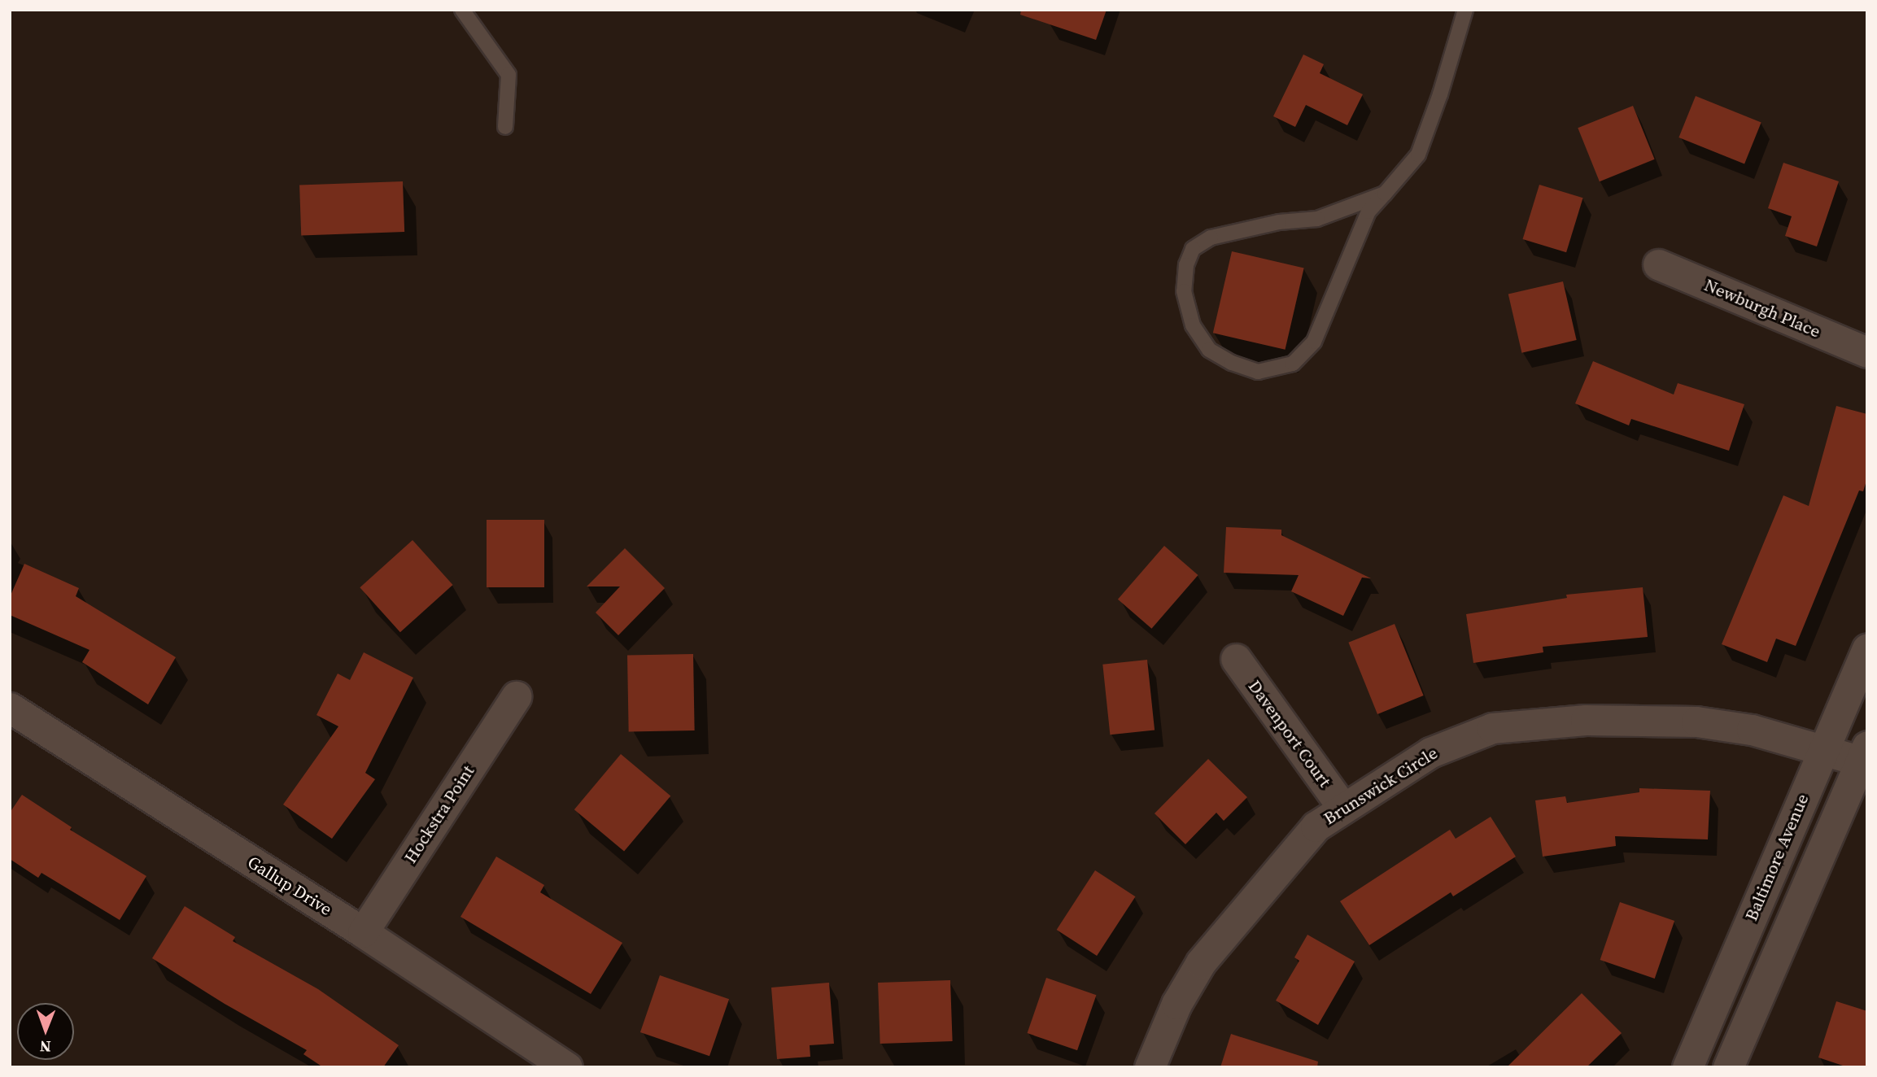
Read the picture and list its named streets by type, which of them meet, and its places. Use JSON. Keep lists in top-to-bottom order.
{
  "streets": {
    "street": [
      "Newburgh Place",
      "Davenport Court",
      "Brunswick Circle",
      "Hockstra Point",
      "Baltimore Avenue",
      "Gallup Drive"
    ]
  },
  "crossings": [
    ["Davenport Court", "Brunswick Circle"],
    ["Brunswick Circle", "Baltimore Avenue"],
    ["Hockstra Point", "Gallup Drive"]
  ],
  "north": "bottom"
}
